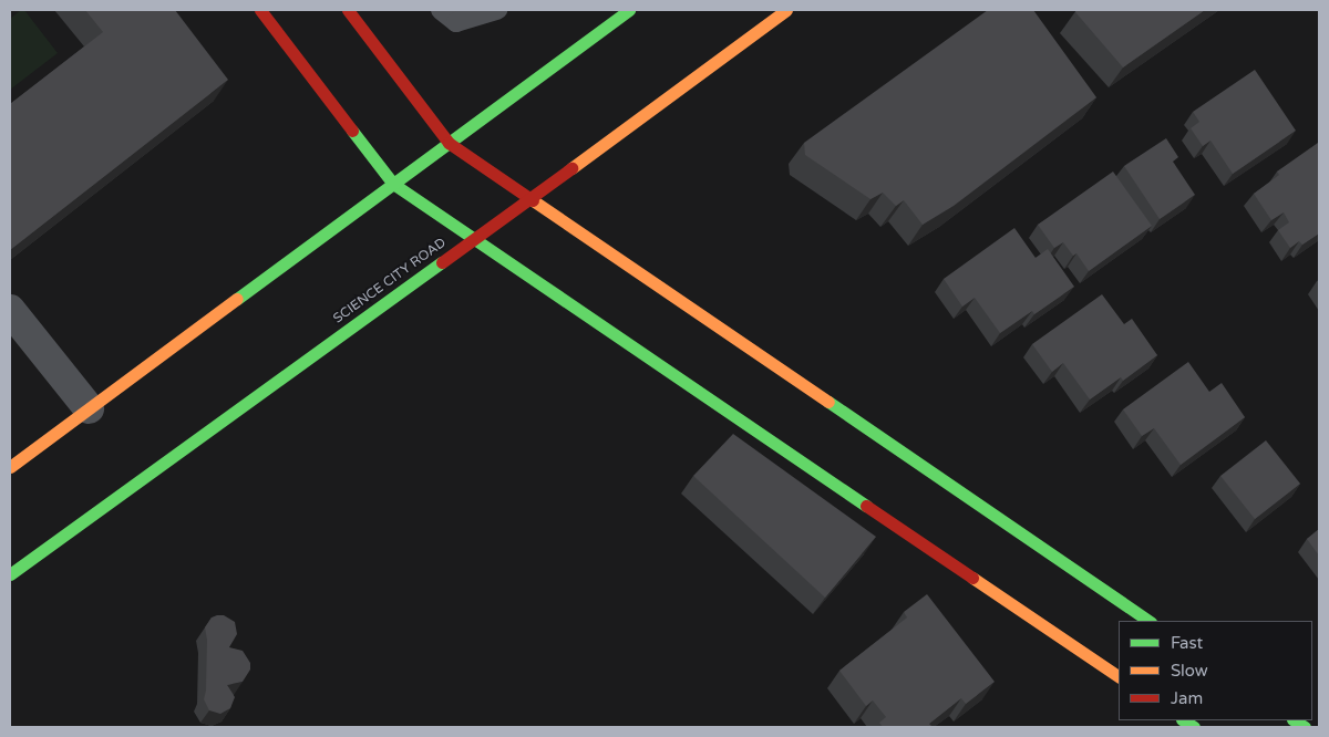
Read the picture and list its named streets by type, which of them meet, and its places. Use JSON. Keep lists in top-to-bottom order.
{
  "streets": {
    "street": ["SCIENCE CITY ROAD"]
  },
  "legend": ["Fast", "Slow", "Jam"]
}
